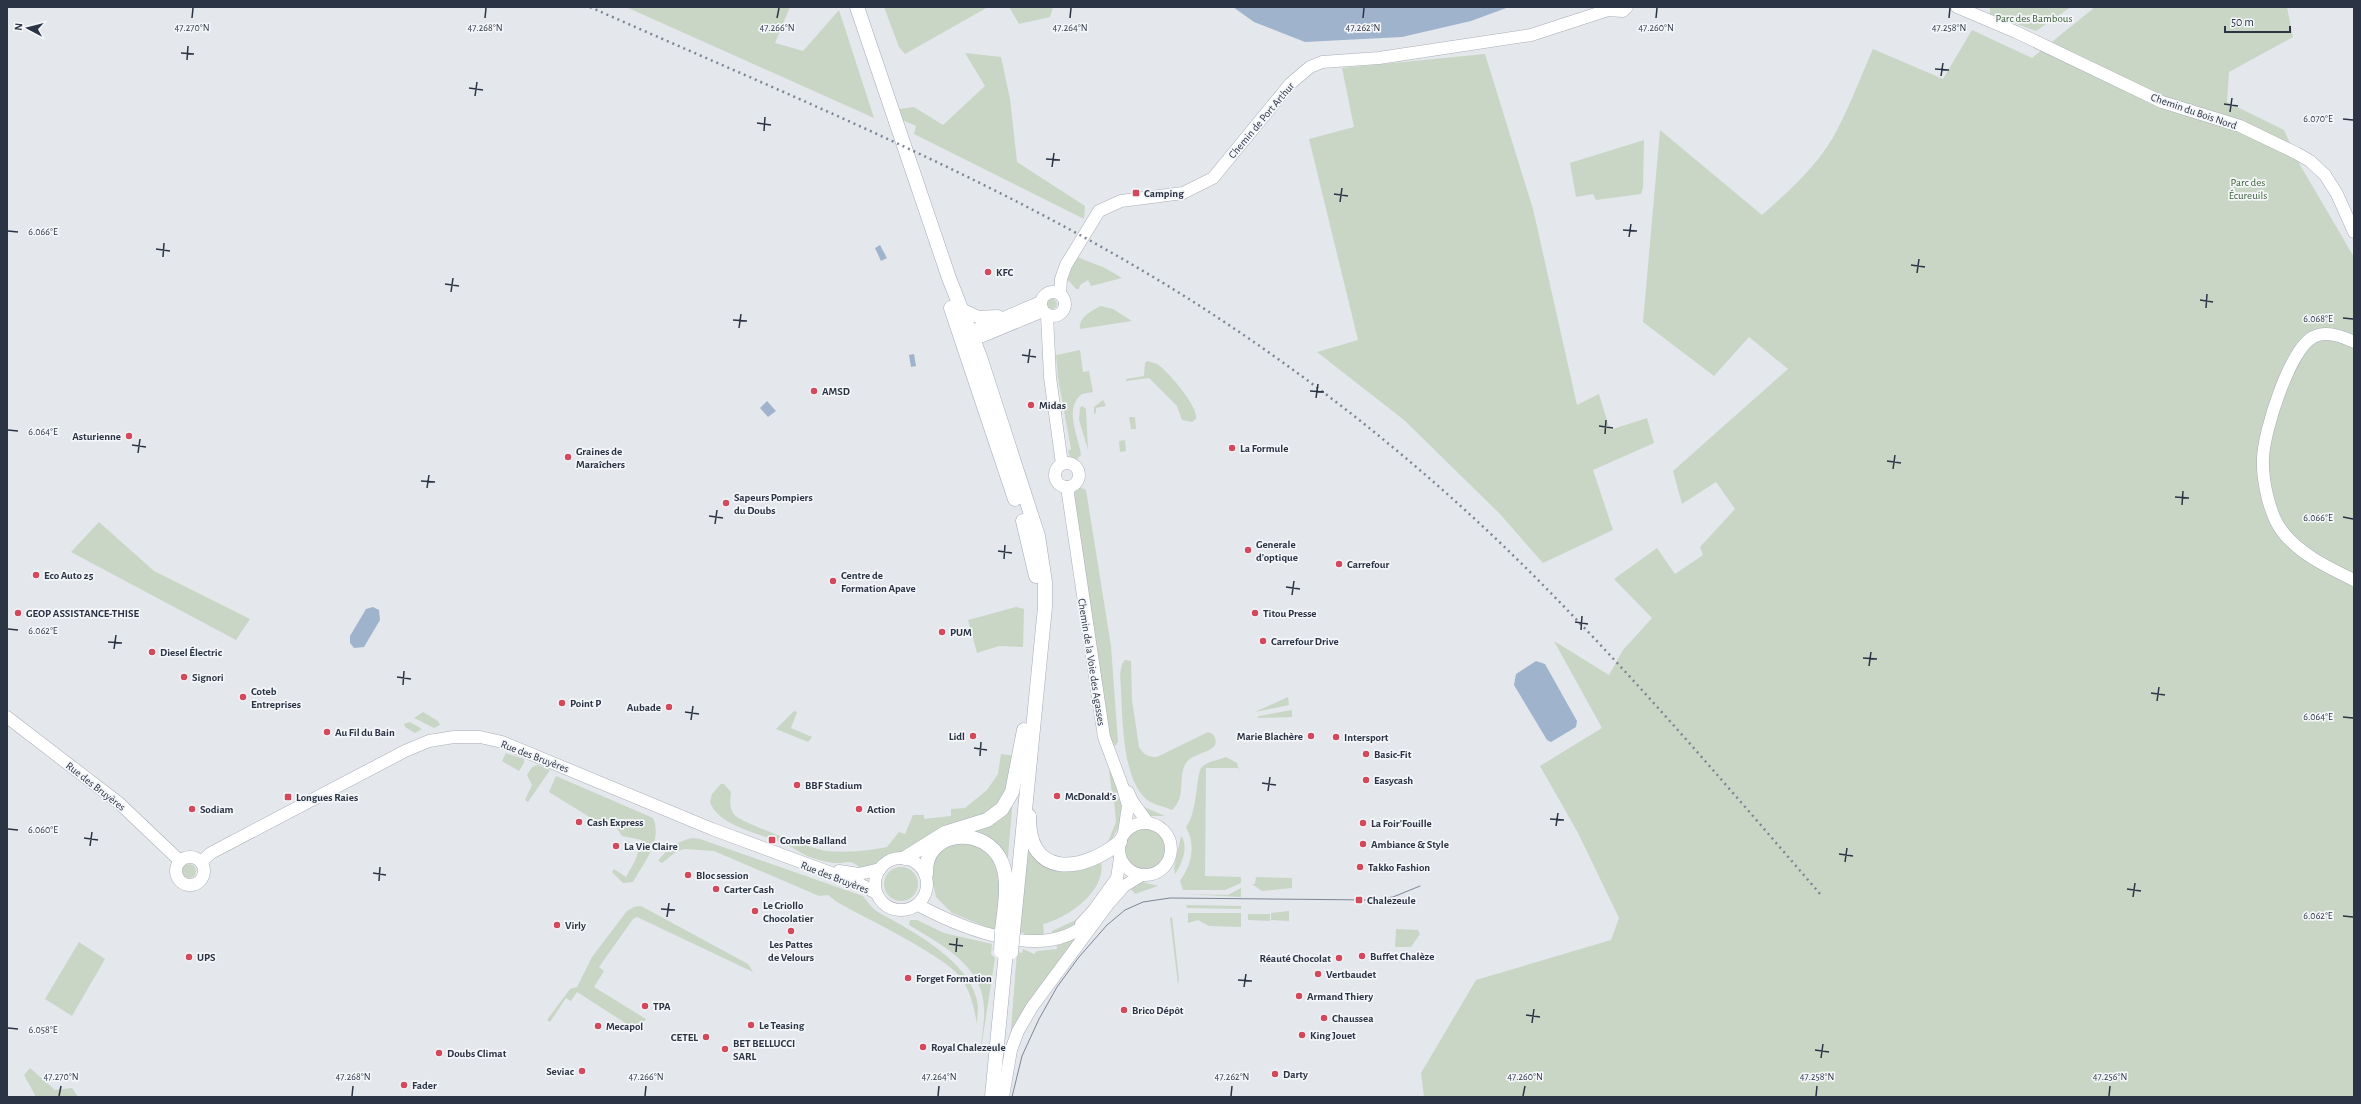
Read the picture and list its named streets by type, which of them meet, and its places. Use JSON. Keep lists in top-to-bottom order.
{
  "streets": {
    "street": [
      "Chemin du Bois Nord",
      "Chemin de Port Arthur",
      "Chemin de la Voie des Agasses",
      "Rue des Bruyères"
    ]
  },
  "crossings": [
    ["Chemin de Port Arthur", "Chemin de la Voie des Agasses"]
  ],
  "parks": ["Parc des Bambous", "Parc des Écureuils"],
  "places": {
    "transit": [
      "Camping",
      "Longues Raies",
      "Combe Balland",
      "Chalezeule"
    ],
    "other": [
      "KFC",
      "AMSD",
      "Midas",
      "Asturienne",
      "La Formule",
      "Graines de Maraîchers",
      "Sapeurs Pompiers du Doubs",
      "Generale d'optique",
      "Carrefour",
      "Eco Auto 25",
      "Centre de Formation Apave",
      "GEOP ASSISTANCE-THISE",
      "Titou Presse",
      "PUM",
      "Carrefour Drive",
      "Diesel Électric",
      "Signori",
      "Coteb Entreprises",
      "Point P",
      "Aubade",
      "Au Fil du Bain",
      "Lidl",
      "Marie Blachère",
      "Intersport",
      "Basic-Fit",
      "Easycash",
      "BBF Stadium",
      "McDonald's",
      "Sodiam",
      "Action",
      "Cash Express",
      "La Foir'Fouille",
      "Ambiance & Style",
      "La Vie Claire",
      "Takko Fashion",
      "Bloc session",
      "Carter Cash",
      "Le Criollo Chocolatier",
      "Virly",
      "Les Pattes de Velours",
      "Buffet Chalèze",
      "UPS",
      "Réauté Chocolat",
      "Vertbaudet",
      "Forget Formation",
      "Armand Thiery",
      "TPA",
      "Brico Dépôt",
      "Chaussea",
      "Le Teasing",
      "Mecapol",
      "King Jouet",
      "CETEL",
      "Royal Chalezeule",
      "BET BELLUCCI SARL",
      "Doubs Climat",
      "Seviac",
      "Darty",
      "Fader"
    ]
  },
  "scale_bar": "50 m",
  "north": "left",
  "coordinates": [
    "47.270°N",
    "47.268°N",
    "47.266°N",
    "47.264°N",
    "47.262°N",
    "47.260°N",
    "47.258°N",
    "6.070°E",
    "6.066°E",
    "6.068°E",
    "6.064°E",
    "6.062°E",
    "6.060°E",
    "6.058°E",
    "47.256°N"
  ]
}
